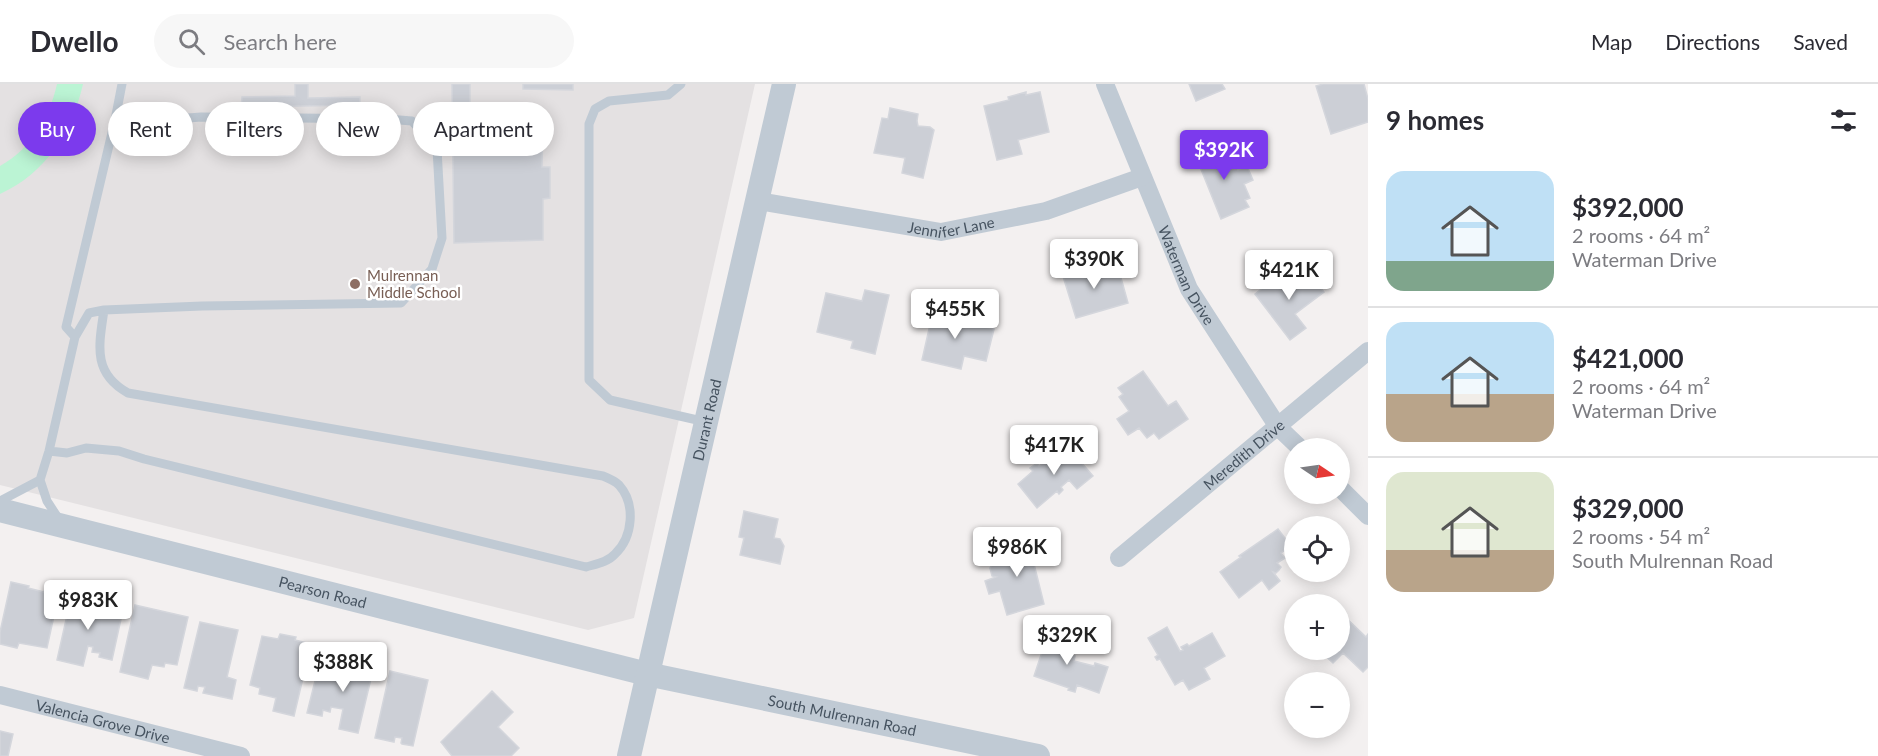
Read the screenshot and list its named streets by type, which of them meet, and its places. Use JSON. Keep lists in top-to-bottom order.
{
  "streets": {
    "street": [
      "Jennifer Lane",
      "Waterman Drive",
      "Durant Road",
      "Meredith Drive",
      "Pearson Road",
      "South Mulrennan Road",
      "Valencia Grove Drive"
    ]
  },
  "crossings": [
    ["Jennifer Lane", "Waterman Drive"],
    ["Jennifer Lane", "Durant Road"],
    ["Waterman Drive", "Meredith Drive"],
    ["Durant Road", "Pearson Road"],
    ["Durant Road", "South Mulrennan Road"],
    ["Pearson Road", "South Mulrennan Road"]
  ],
  "places": ["Mulrennan Middle School"],
  "north": "right",
  "page": {
    "header": "Dwello",
    "search": "Search here",
    "nav": ["Map", "Directions", "Saved"],
    "heading": "9 homes",
    "chip": [
      "Buy",
      "Rent",
      "Filters",
      "New",
      "Apartment"
    ],
    "price": [
      "$392K",
      "$390K",
      "$421K",
      "$455K",
      "$417K",
      "$986K",
      "$983K",
      "$329K",
      "$388K"
    ],
    "list": [
      {
        "name": "$392,000",
        "note": "2 rooms · 64 m² · Waterman Drive"
      },
      {
        "name": "$421,000",
        "note": "2 rooms · 64 m² · Waterman Drive"
      },
      {
        "name": "$329,000",
        "note": "2 rooms · 54 m² · South Mulrennan Road"
      }
    ],
    "map_buttons": ["+", "−"]
  }
}
